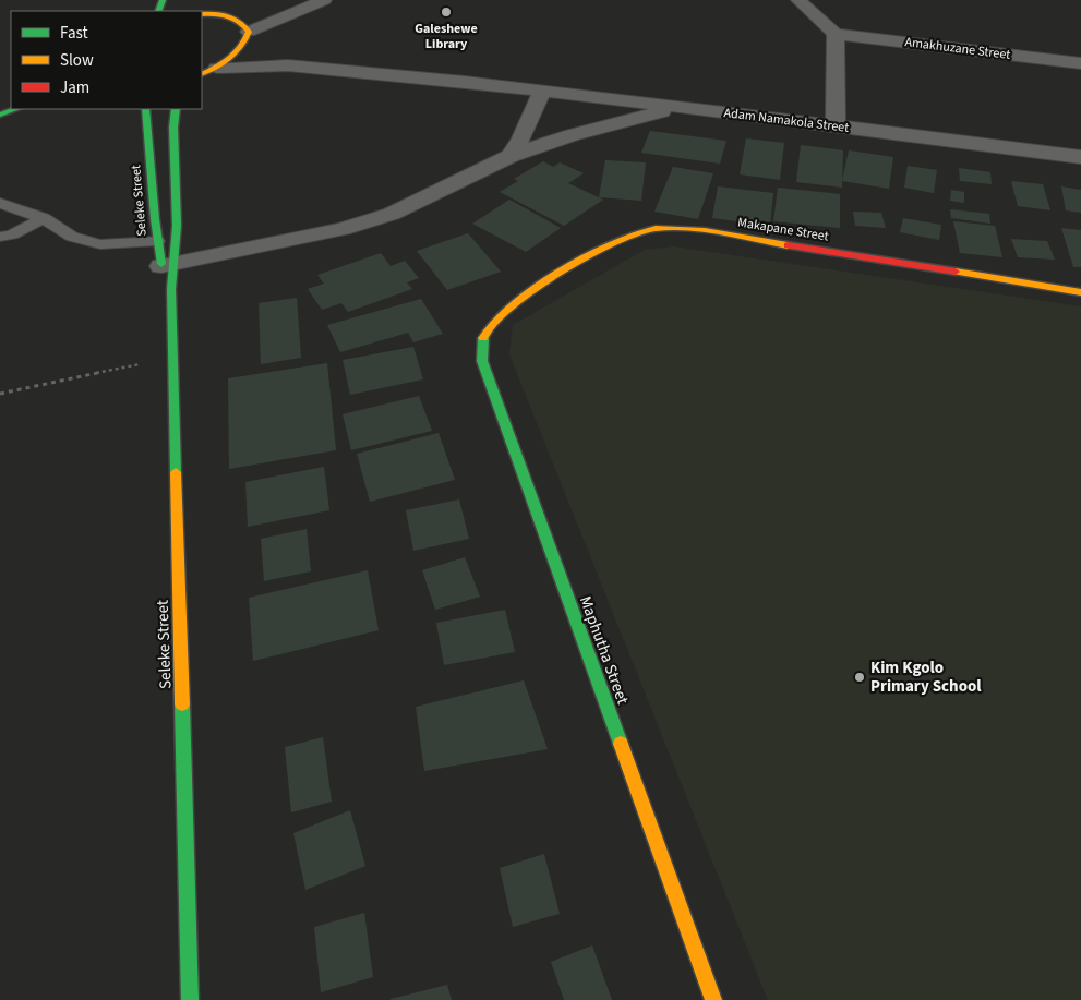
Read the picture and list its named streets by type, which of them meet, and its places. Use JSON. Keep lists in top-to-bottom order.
{
  "streets": {
    "street": [
      "Amakhuzane Street",
      "Adam Namakola Street",
      "Seleke Street",
      "Makapane Street",
      "Maphutha Street"
    ]
  },
  "crossings": [
    ["Makapane Street", "Maphutha Street"]
  ],
  "places": ["Galeshewe Library", "Kim Kgolo Primary School"],
  "legend": ["Fast", "Slow", "Jam"]
}
